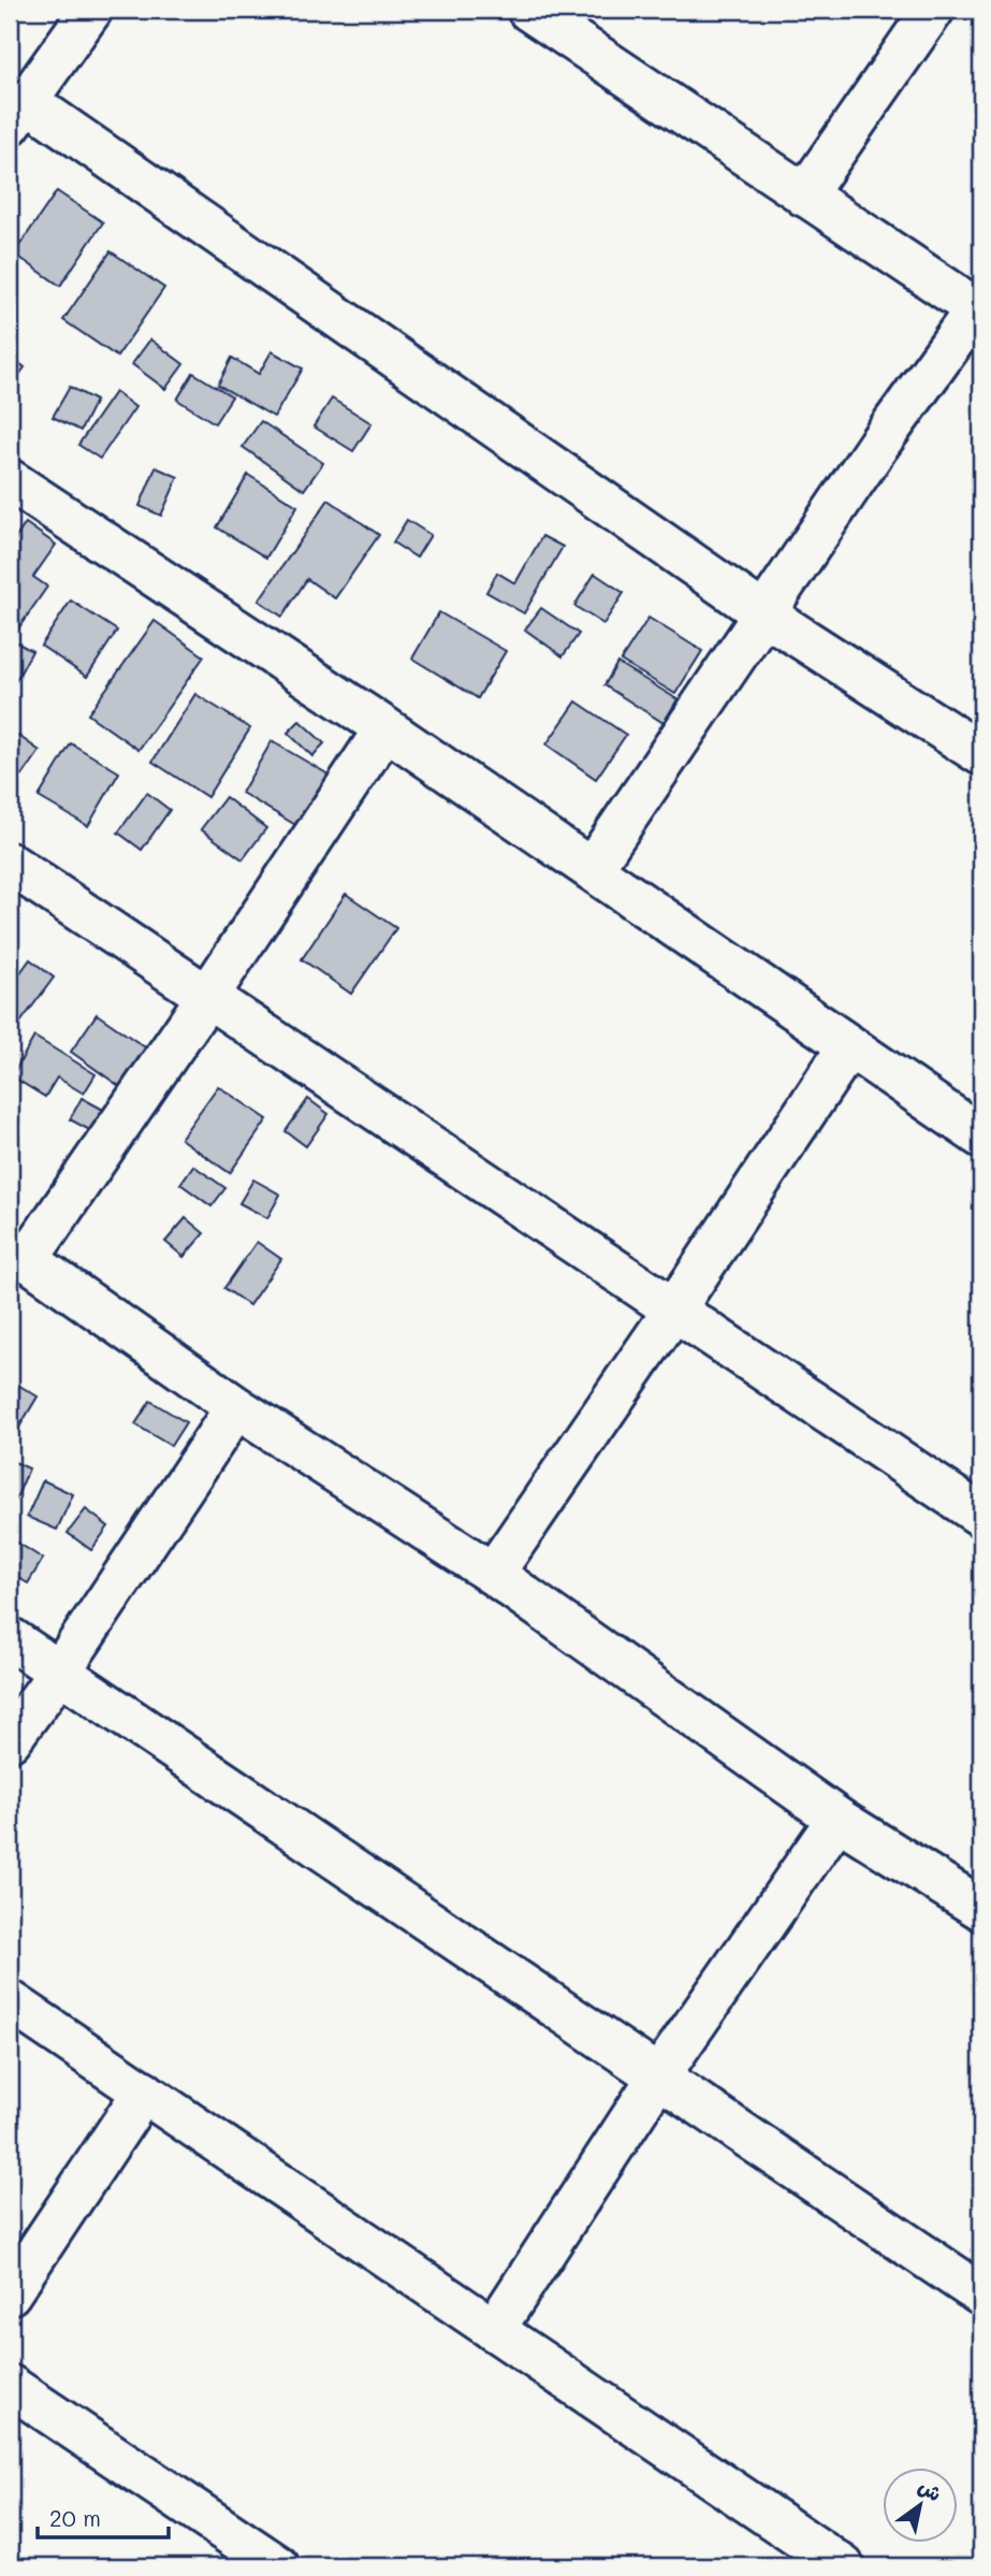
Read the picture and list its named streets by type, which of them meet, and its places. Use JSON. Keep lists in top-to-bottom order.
{
  "scale_bar": "20 m",
  "north": "top right"
}
